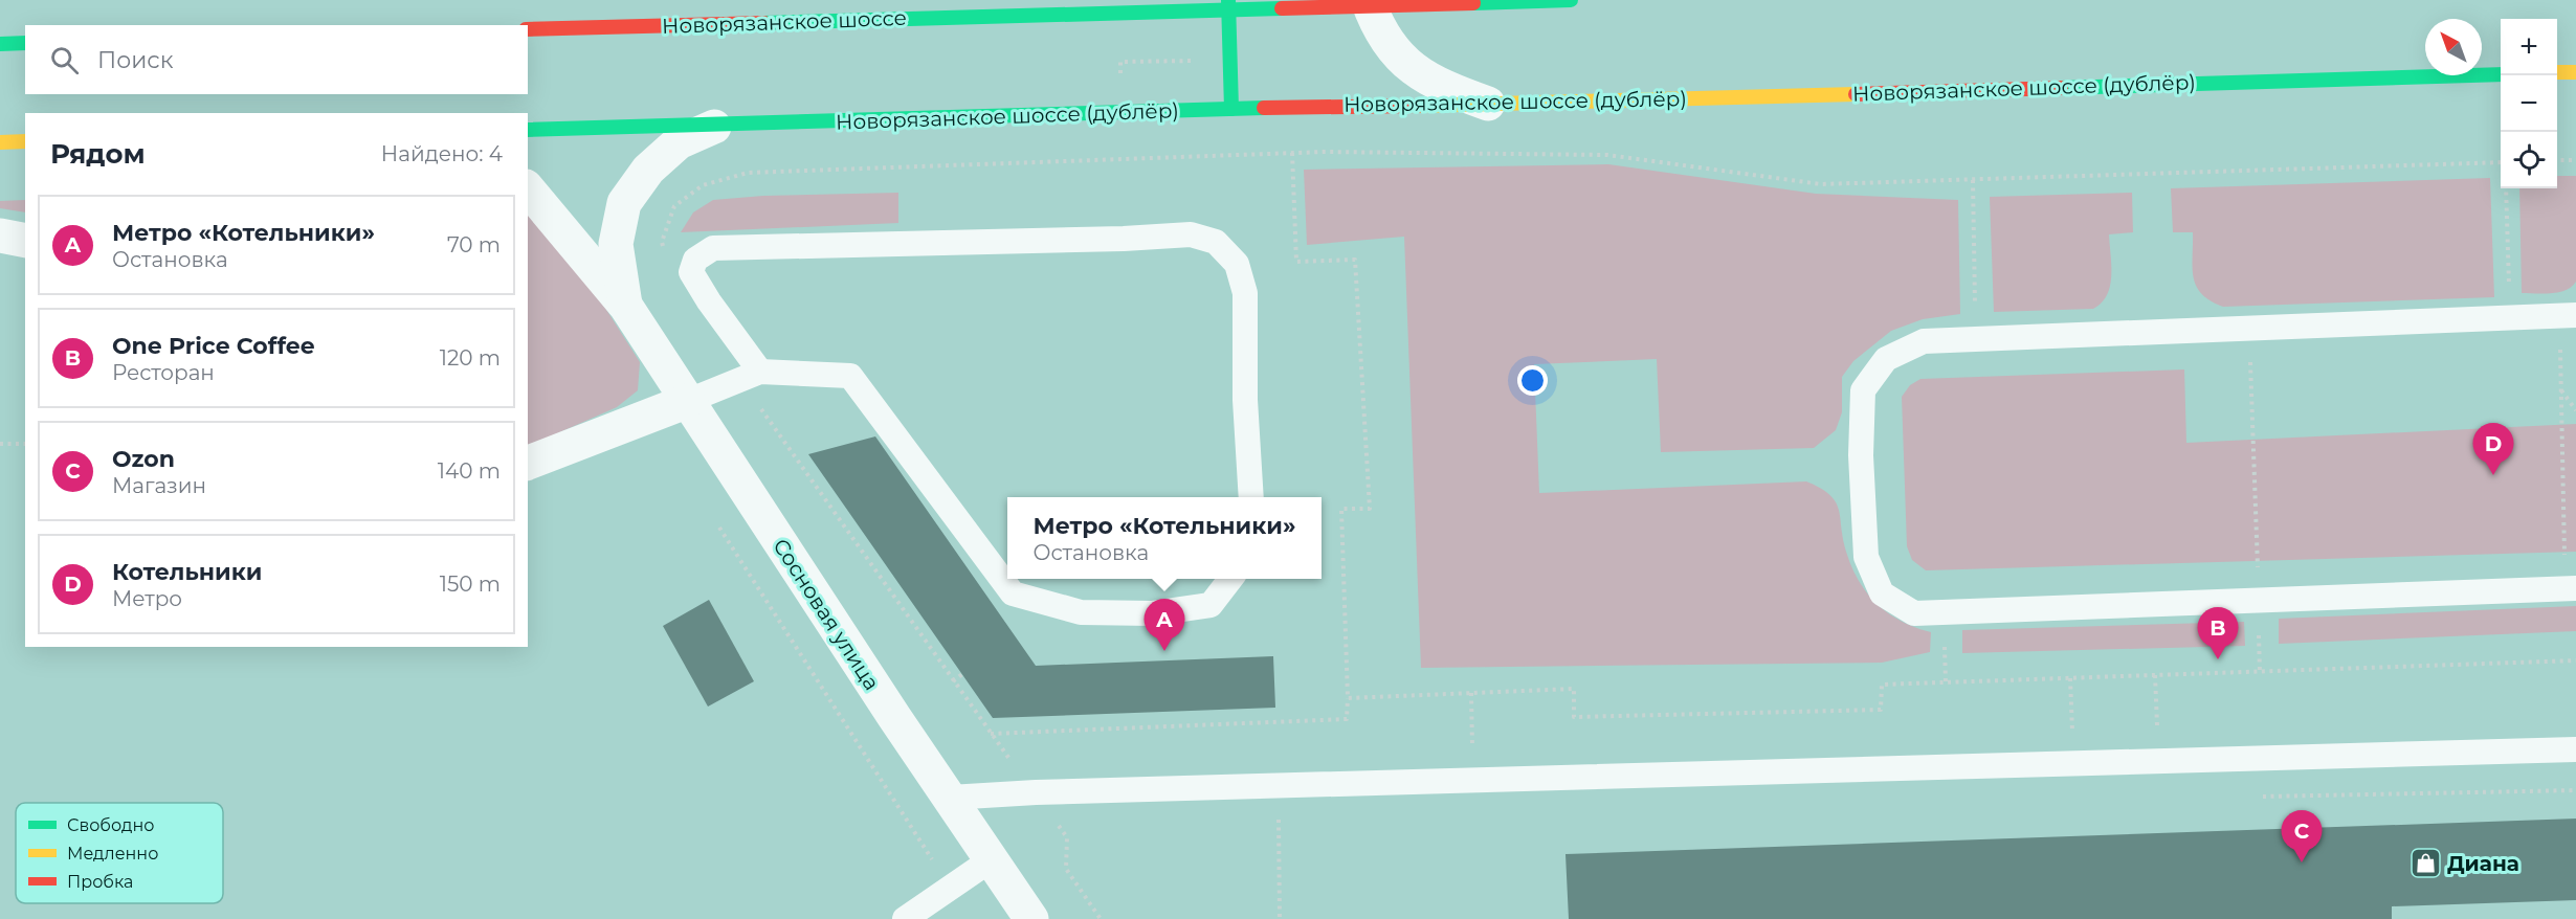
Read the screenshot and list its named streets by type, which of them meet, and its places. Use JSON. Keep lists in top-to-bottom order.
{
  "streets": {
    "main road": ["Новорязанское шоссе", "Новорязанское шоссе (дублёр)"],
    "street": ["Сосновая улица"]
  },
  "crossings": [
    ["Новорязанское шоссе (дублёр)", "Сосновая улица"]
  ],
  "places": {
    "shop": ["Диана"]
  },
  "legend": ["Свободно", "Медленно", "Пробка"],
  "north": "top left",
  "page": {
    "map_buttons": ["+", "−"],
    "search": "Поиск",
    "heading": ["Рядом", "Найдено: 4"],
    "list": [
      {
        "mark": "A",
        "name": "Метро «Котельники»",
        "note": "Остановка",
        "value": "70 m"
      },
      {
        "mark": "B",
        "name": "One Price Coffee",
        "note": "Ресторан",
        "value": "120 m"
      },
      {
        "mark": "C",
        "name": "Ozon",
        "note": "Магазин",
        "value": "140 m"
      },
      {
        "mark": "D",
        "name": "Котельники",
        "note": "Метро",
        "value": "150 m"
      }
    ],
    "pins": [
      "D",
      "A",
      "B",
      "C"
    ],
    "popup": ["Метро «Котельники»", "Остановка"]
  }
}
